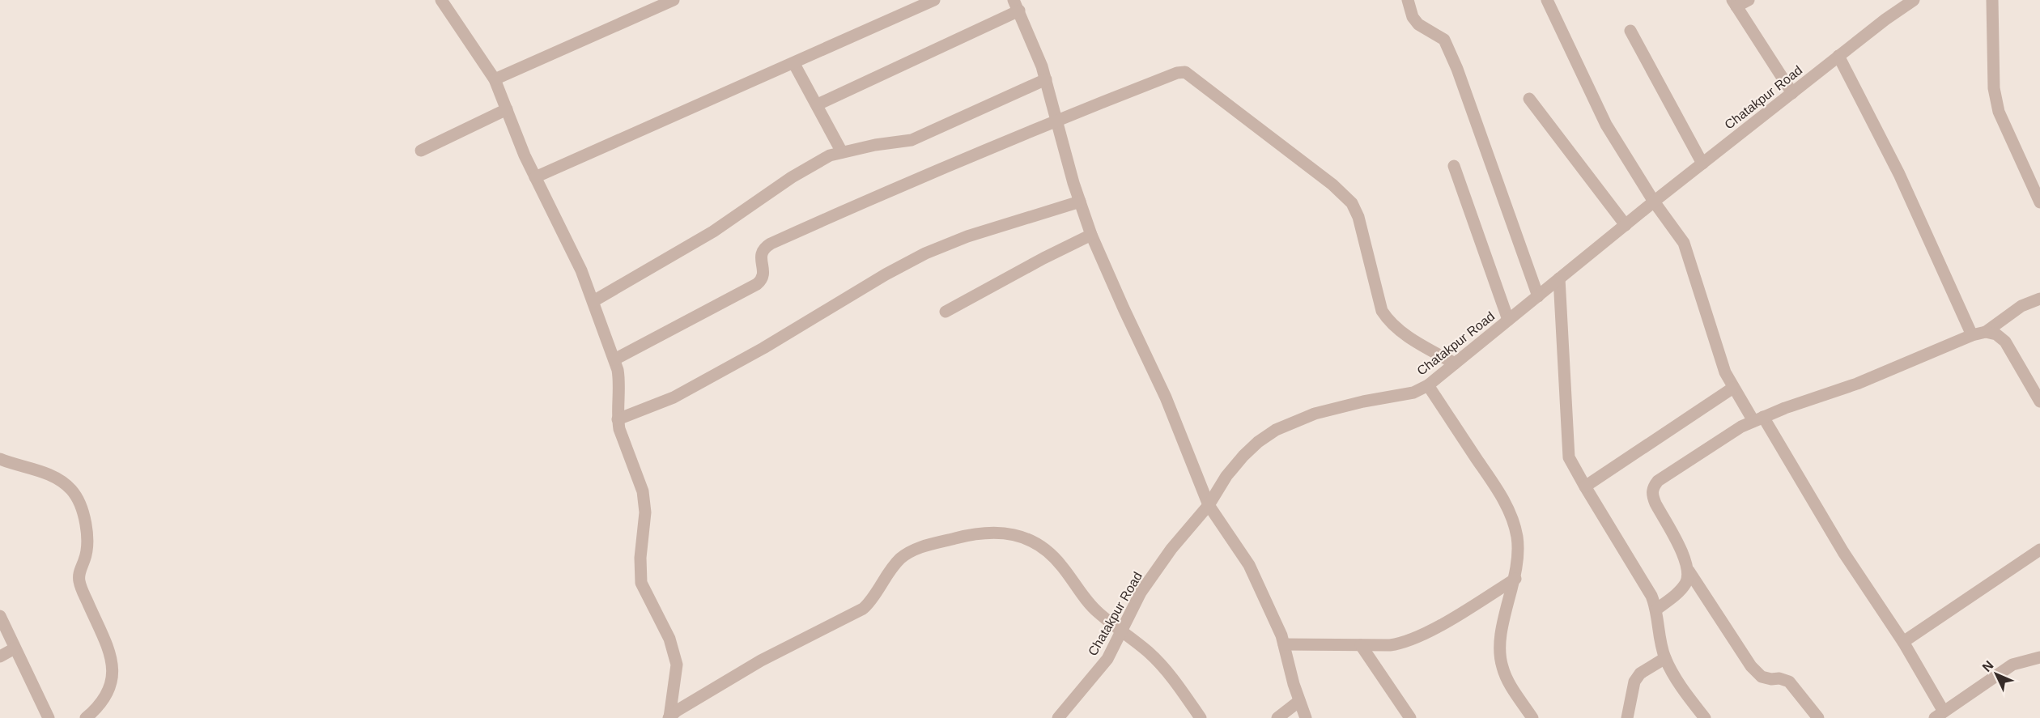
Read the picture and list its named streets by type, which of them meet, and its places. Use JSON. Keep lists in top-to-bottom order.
{
  "streets": {
    "street": ["Chatakpur Road"]
  },
  "north": "top left"
}
